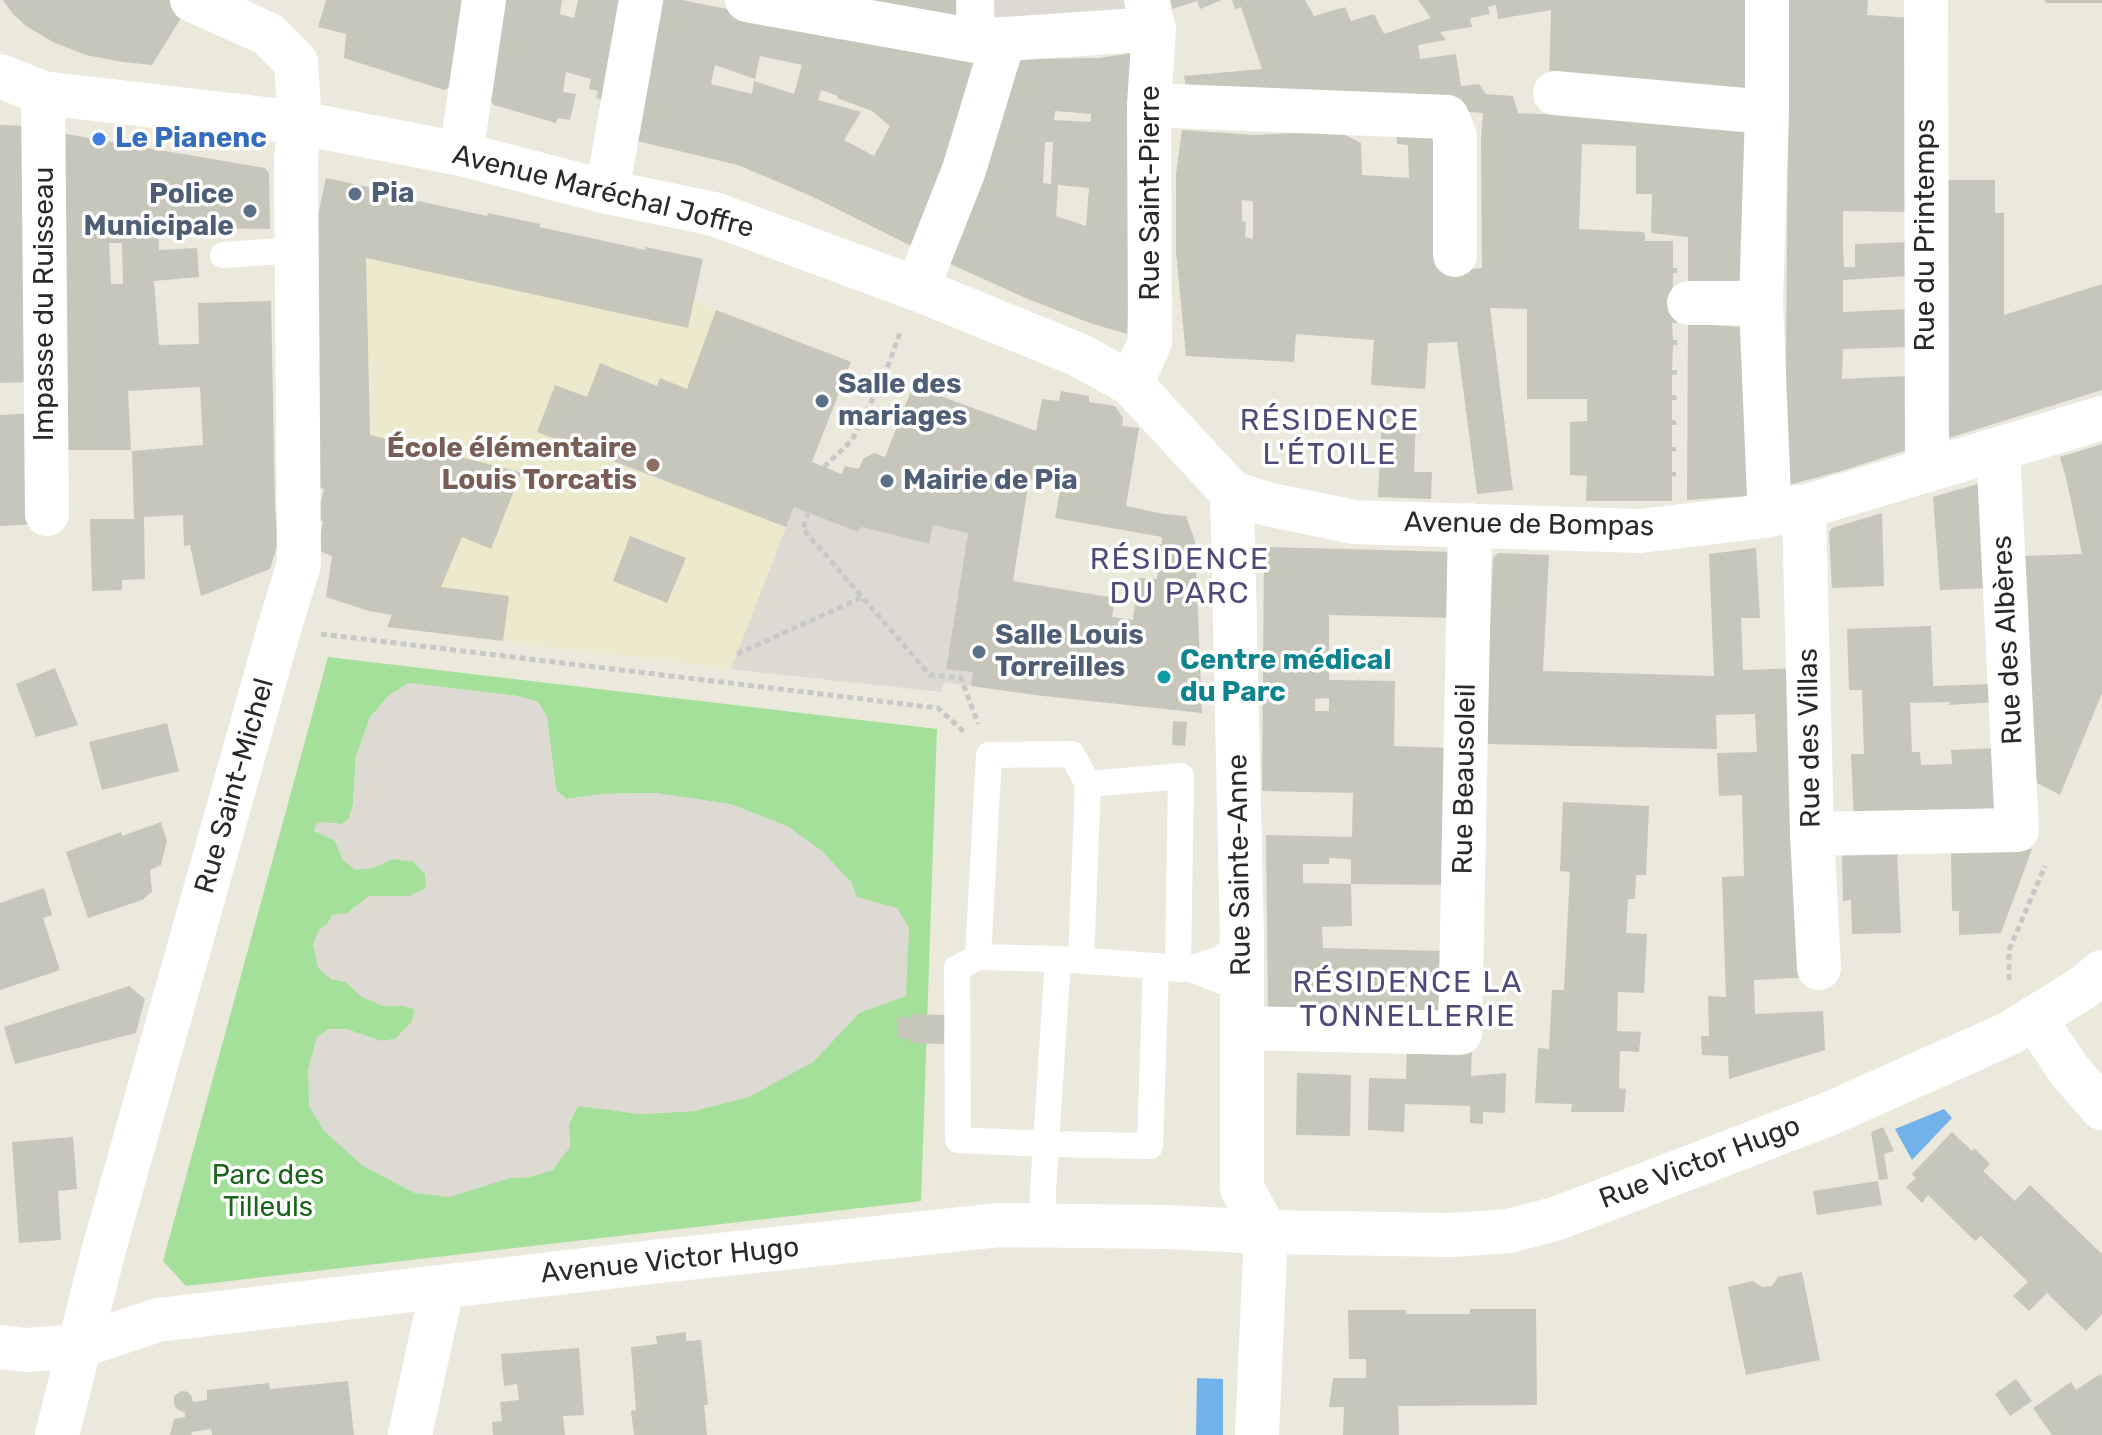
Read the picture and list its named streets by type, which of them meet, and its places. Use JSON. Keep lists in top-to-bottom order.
{
  "streets": {
    "street": [
      "Avenue Maréchal Joffre",
      "Rue Saint-Pierre",
      "Rue du Printemps",
      "Impasse du Ruisseau",
      "Avenue de Bompas",
      "Rue des Albères",
      "Rue des Villas",
      "Rue Beausoleil",
      "Rue Saint-Michel",
      "Rue Sainte-Anne",
      "Rue Victor Hugo",
      "Avenue Victor Hugo"
    ]
  },
  "crossings": [
    ["Avenue Maréchal Joffre", "Rue Saint-Pierre"],
    ["Avenue Maréchal Joffre", "Impasse du Ruisseau"],
    ["Avenue Maréchal Joffre", "Avenue de Bompas"],
    ["Avenue Maréchal Joffre", "Rue Saint-Michel"],
    ["Avenue Maréchal Joffre", "Rue Sainte-Anne"],
    ["Rue du Printemps", "Avenue de Bompas"],
    ["Avenue de Bompas", "Rue des Albères"],
    ["Avenue de Bompas", "Rue des Villas"],
    ["Avenue de Bompas", "Rue Beausoleil"],
    ["Avenue de Bompas", "Rue Sainte-Anne"],
    ["Rue Beausoleil", "Rue Sainte-Anne"],
    ["Rue Saint-Michel", "Avenue Victor Hugo"],
    ["Rue Sainte-Anne", "Rue Victor Hugo"],
    ["Rue Sainte-Anne", "Avenue Victor Hugo"],
    ["Rue Victor Hugo", "Avenue Victor Hugo"]
  ],
  "districts": ["RÉSIDENCE L'ÉTOILE", "RÉSIDENCE DU PARC", "RÉSIDENCE LA TONNELLERIE"],
  "parks": ["Parc des Tilleuls"],
  "places": [
    "Le Pianenc",
    "Pia",
    "Police Municipale",
    "Salle des mariages",
    "École élémentaire Louis Torcatis",
    "Mairie de Pia",
    "Salle Louis Torreilles",
    "Centre médical du Parc"
  ]
}
